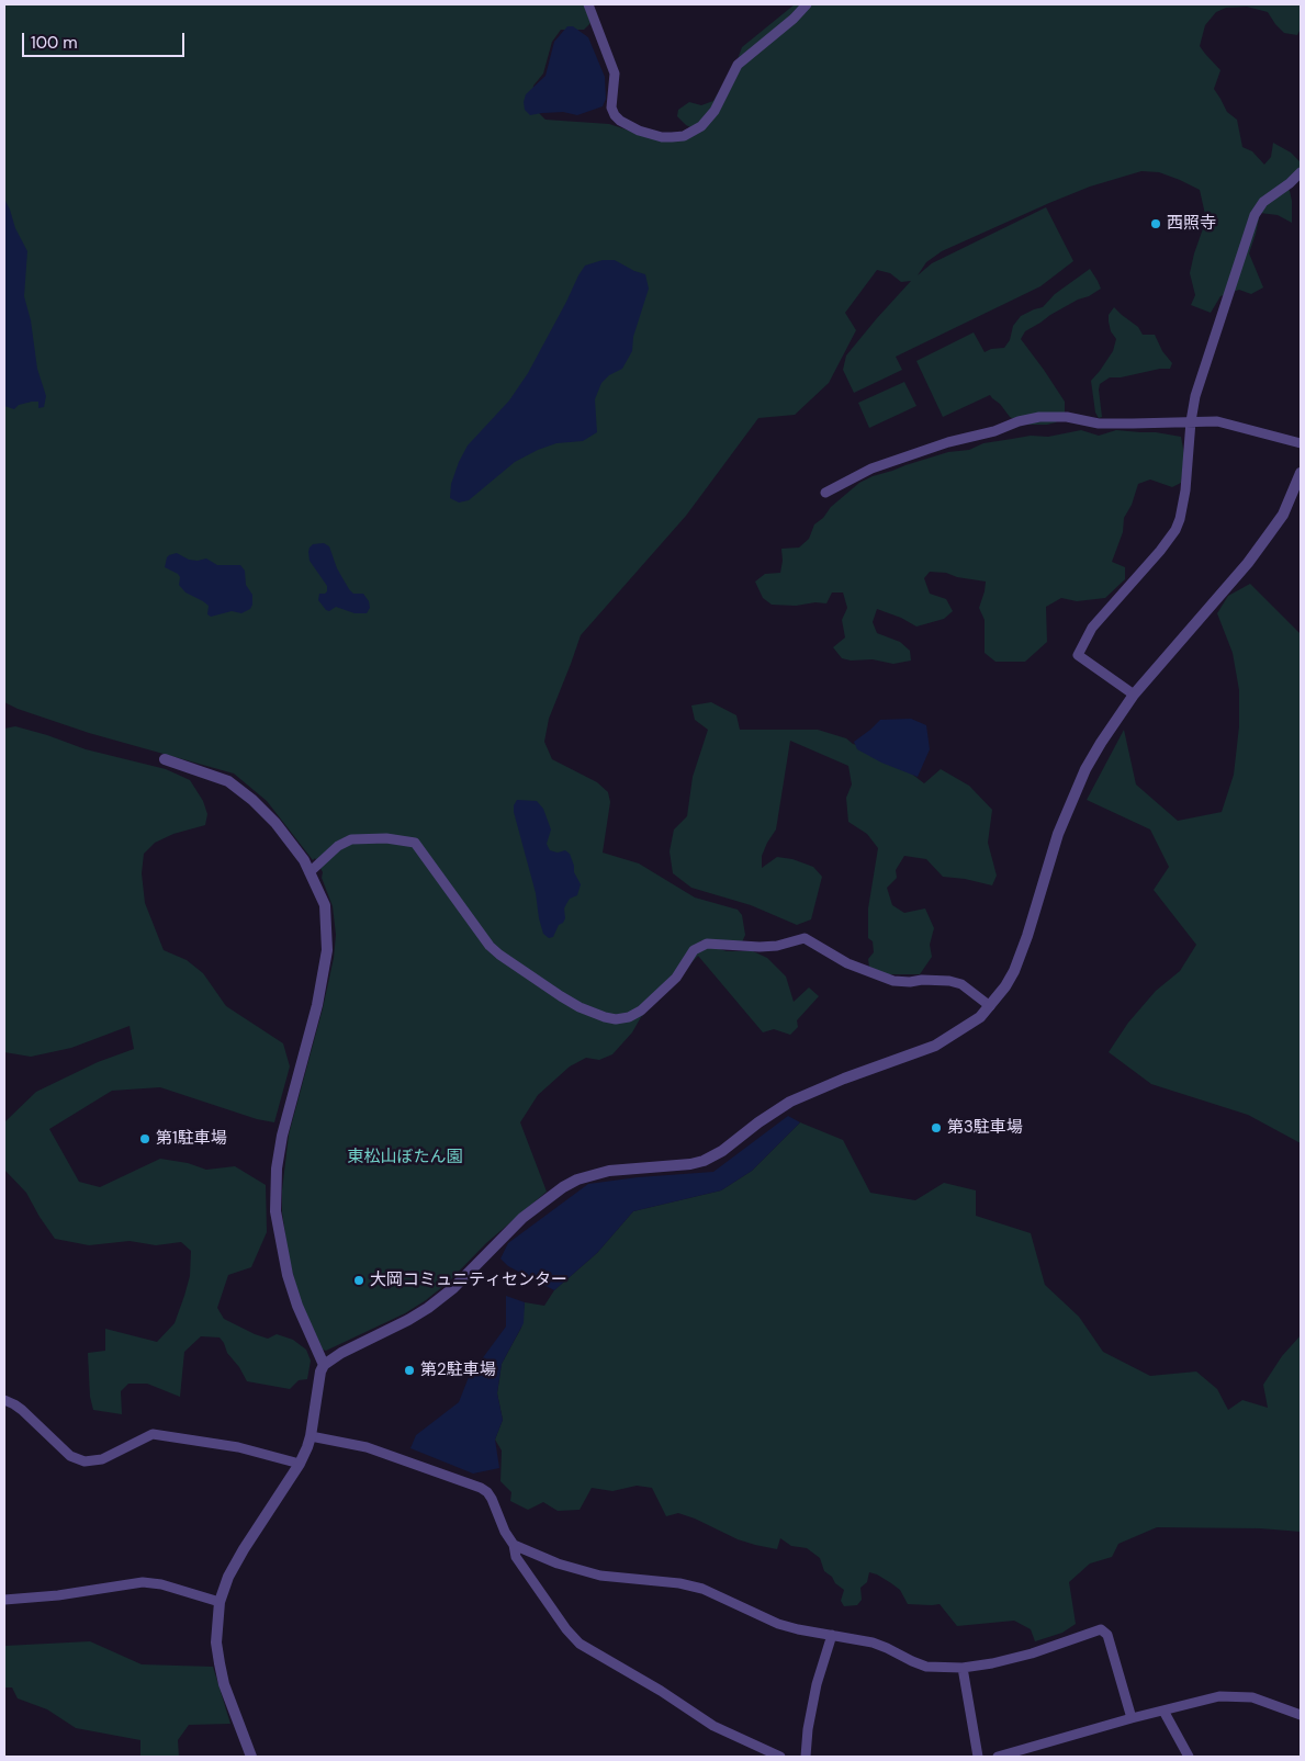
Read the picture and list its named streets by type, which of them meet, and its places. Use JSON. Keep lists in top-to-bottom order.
{
  "parks": ["東松山ぼたん園"],
  "places": [
    "西照寺",
    "第3駐車場",
    "第1駐車場",
    "大岡コミュニティセンター",
    "第2駐車場"
  ],
  "scale_bar": "100 m"
}
